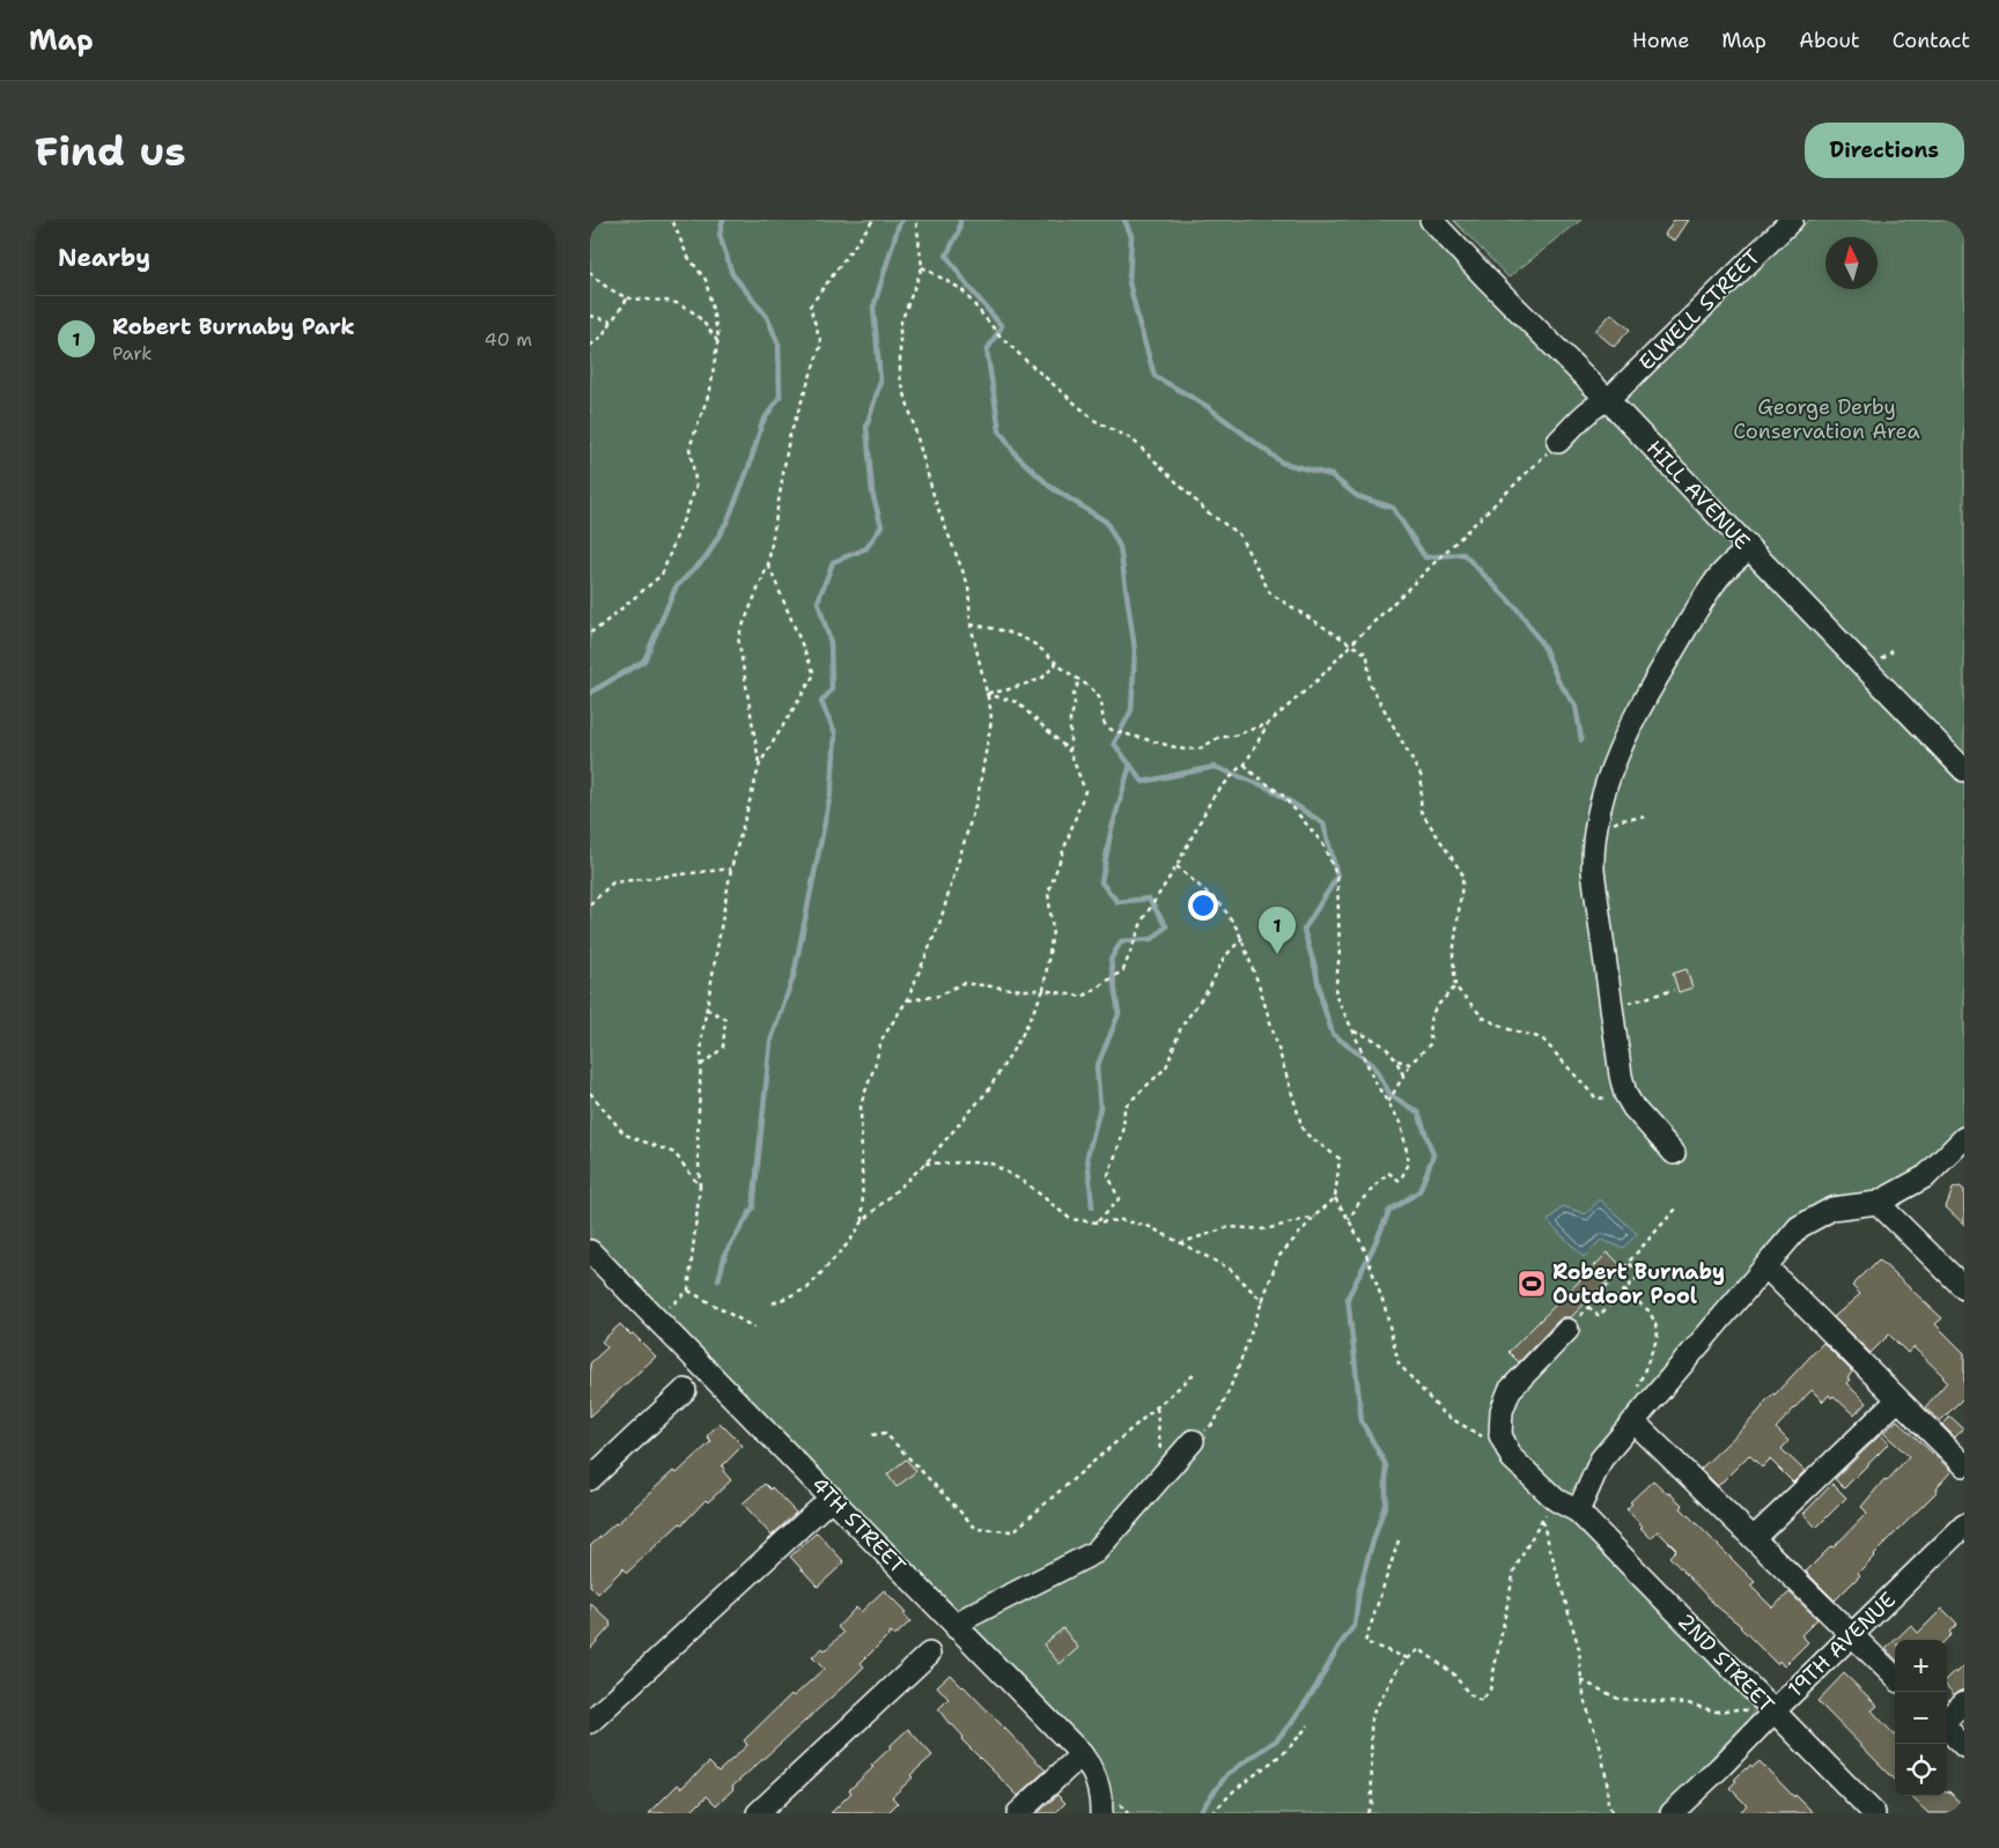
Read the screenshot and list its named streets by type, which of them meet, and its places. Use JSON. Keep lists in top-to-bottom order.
{
  "streets": {
    "street": [
      "ELWELL STREET",
      "HILL AVENUE",
      "4TH STREET",
      "19TH AVENUE",
      "2ND STREET"
    ]
  },
  "crossings": [
    ["ELWELL STREET", "HILL AVENUE"],
    ["19TH AVENUE", "2ND STREET"]
  ],
  "parks": ["George Derby Conservation Area"],
  "places": {
    "sports": ["Robert Burnaby Outdoor Pool"]
  },
  "north": "top",
  "page": {
    "header": "Map",
    "nav": [
      "Home",
      "Map",
      "About",
      "Contact"
    ],
    "buttons": "Directions",
    "title": "Find us",
    "heading": "Nearby",
    "list": [
      {
        "mark": "1",
        "name": "Robert Burnaby Park",
        "note": "Park",
        "value": "40 m"
      }
    ],
    "pins": "1",
    "map_buttons": ["+", "−"]
  }
}
